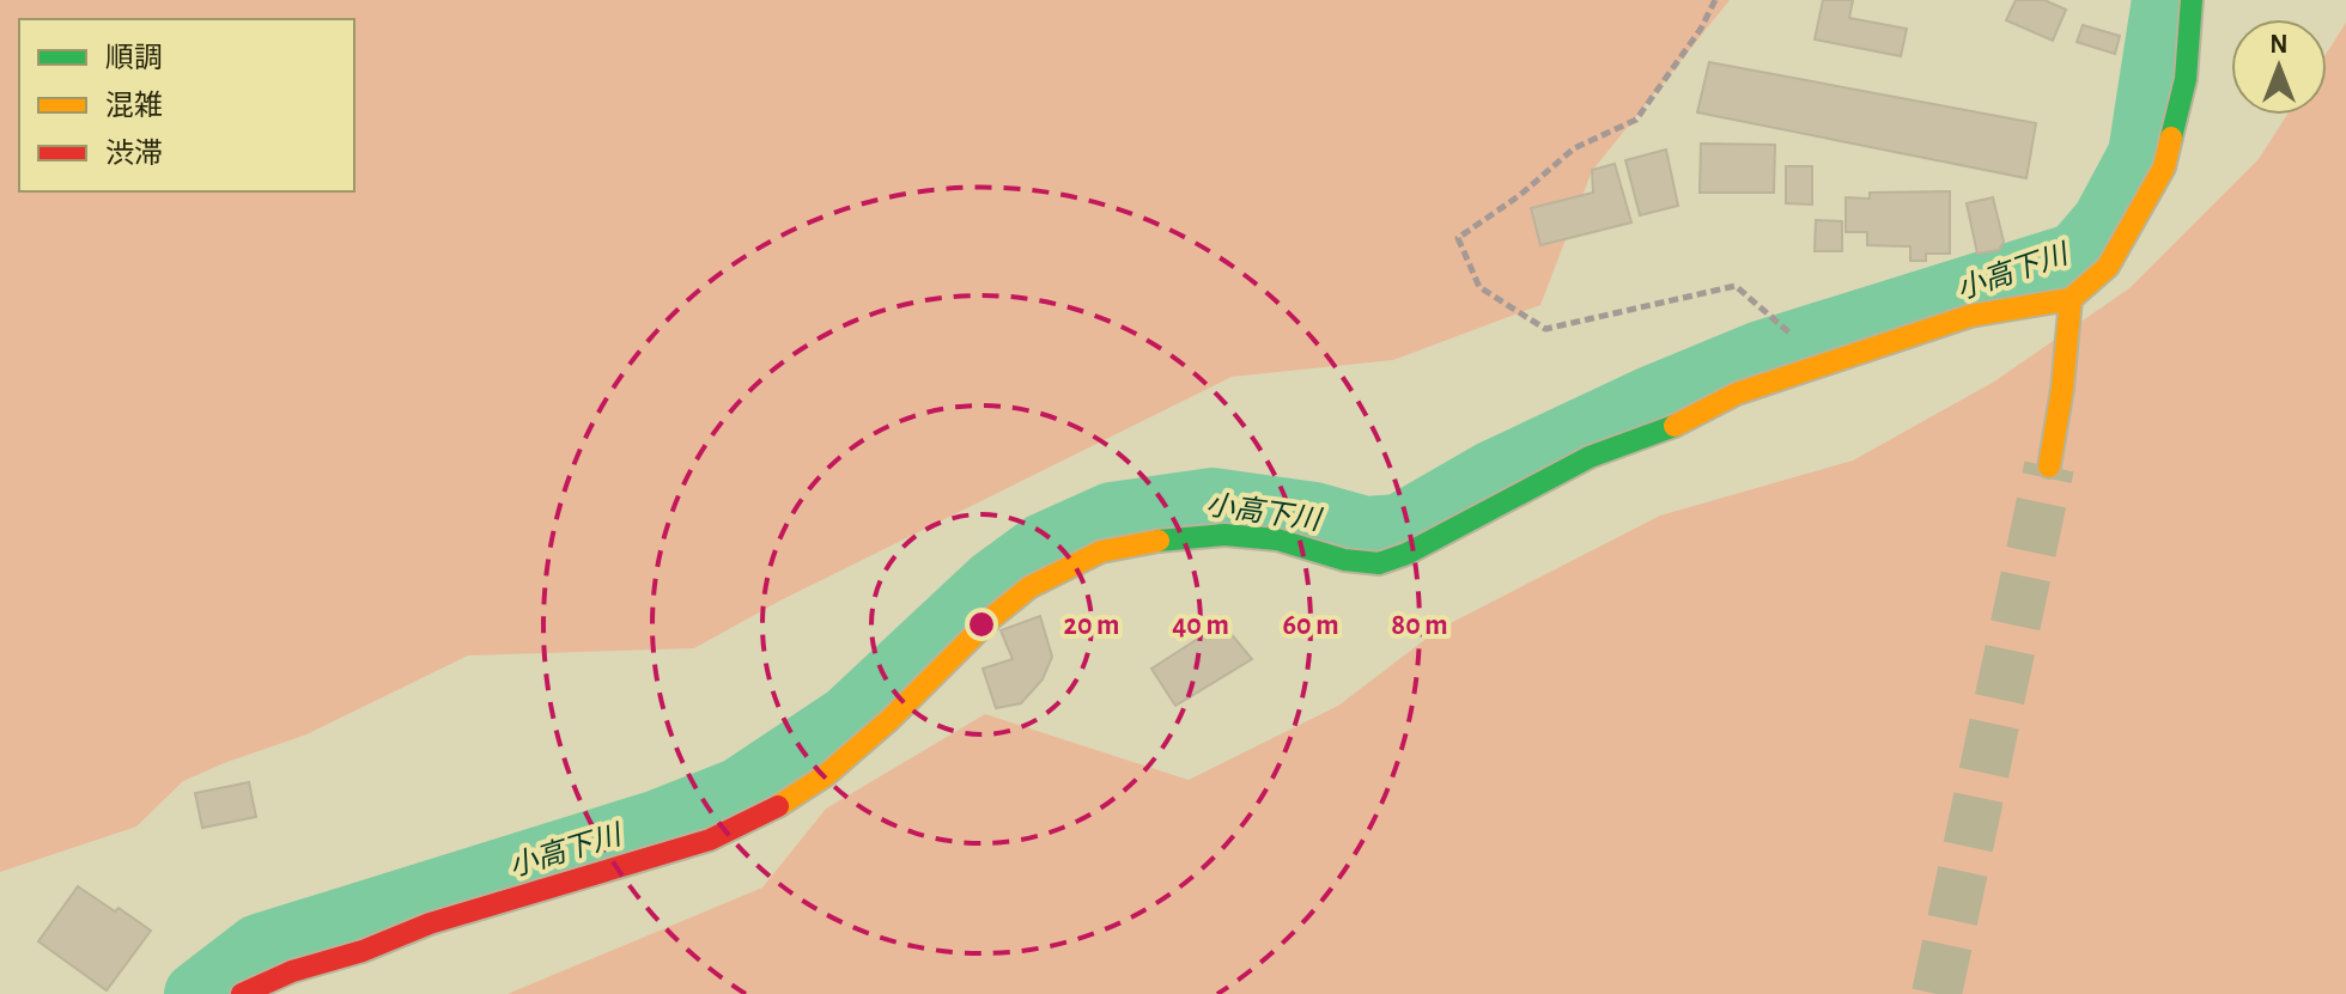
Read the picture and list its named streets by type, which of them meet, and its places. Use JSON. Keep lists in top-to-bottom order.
{
  "water": ["小高下川"],
  "legend": ["順調", "混雑", "渋滞"],
  "north": "top",
  "rings": [
    "20 m",
    "40 m",
    "60 m",
    "80 m"
  ]
}
